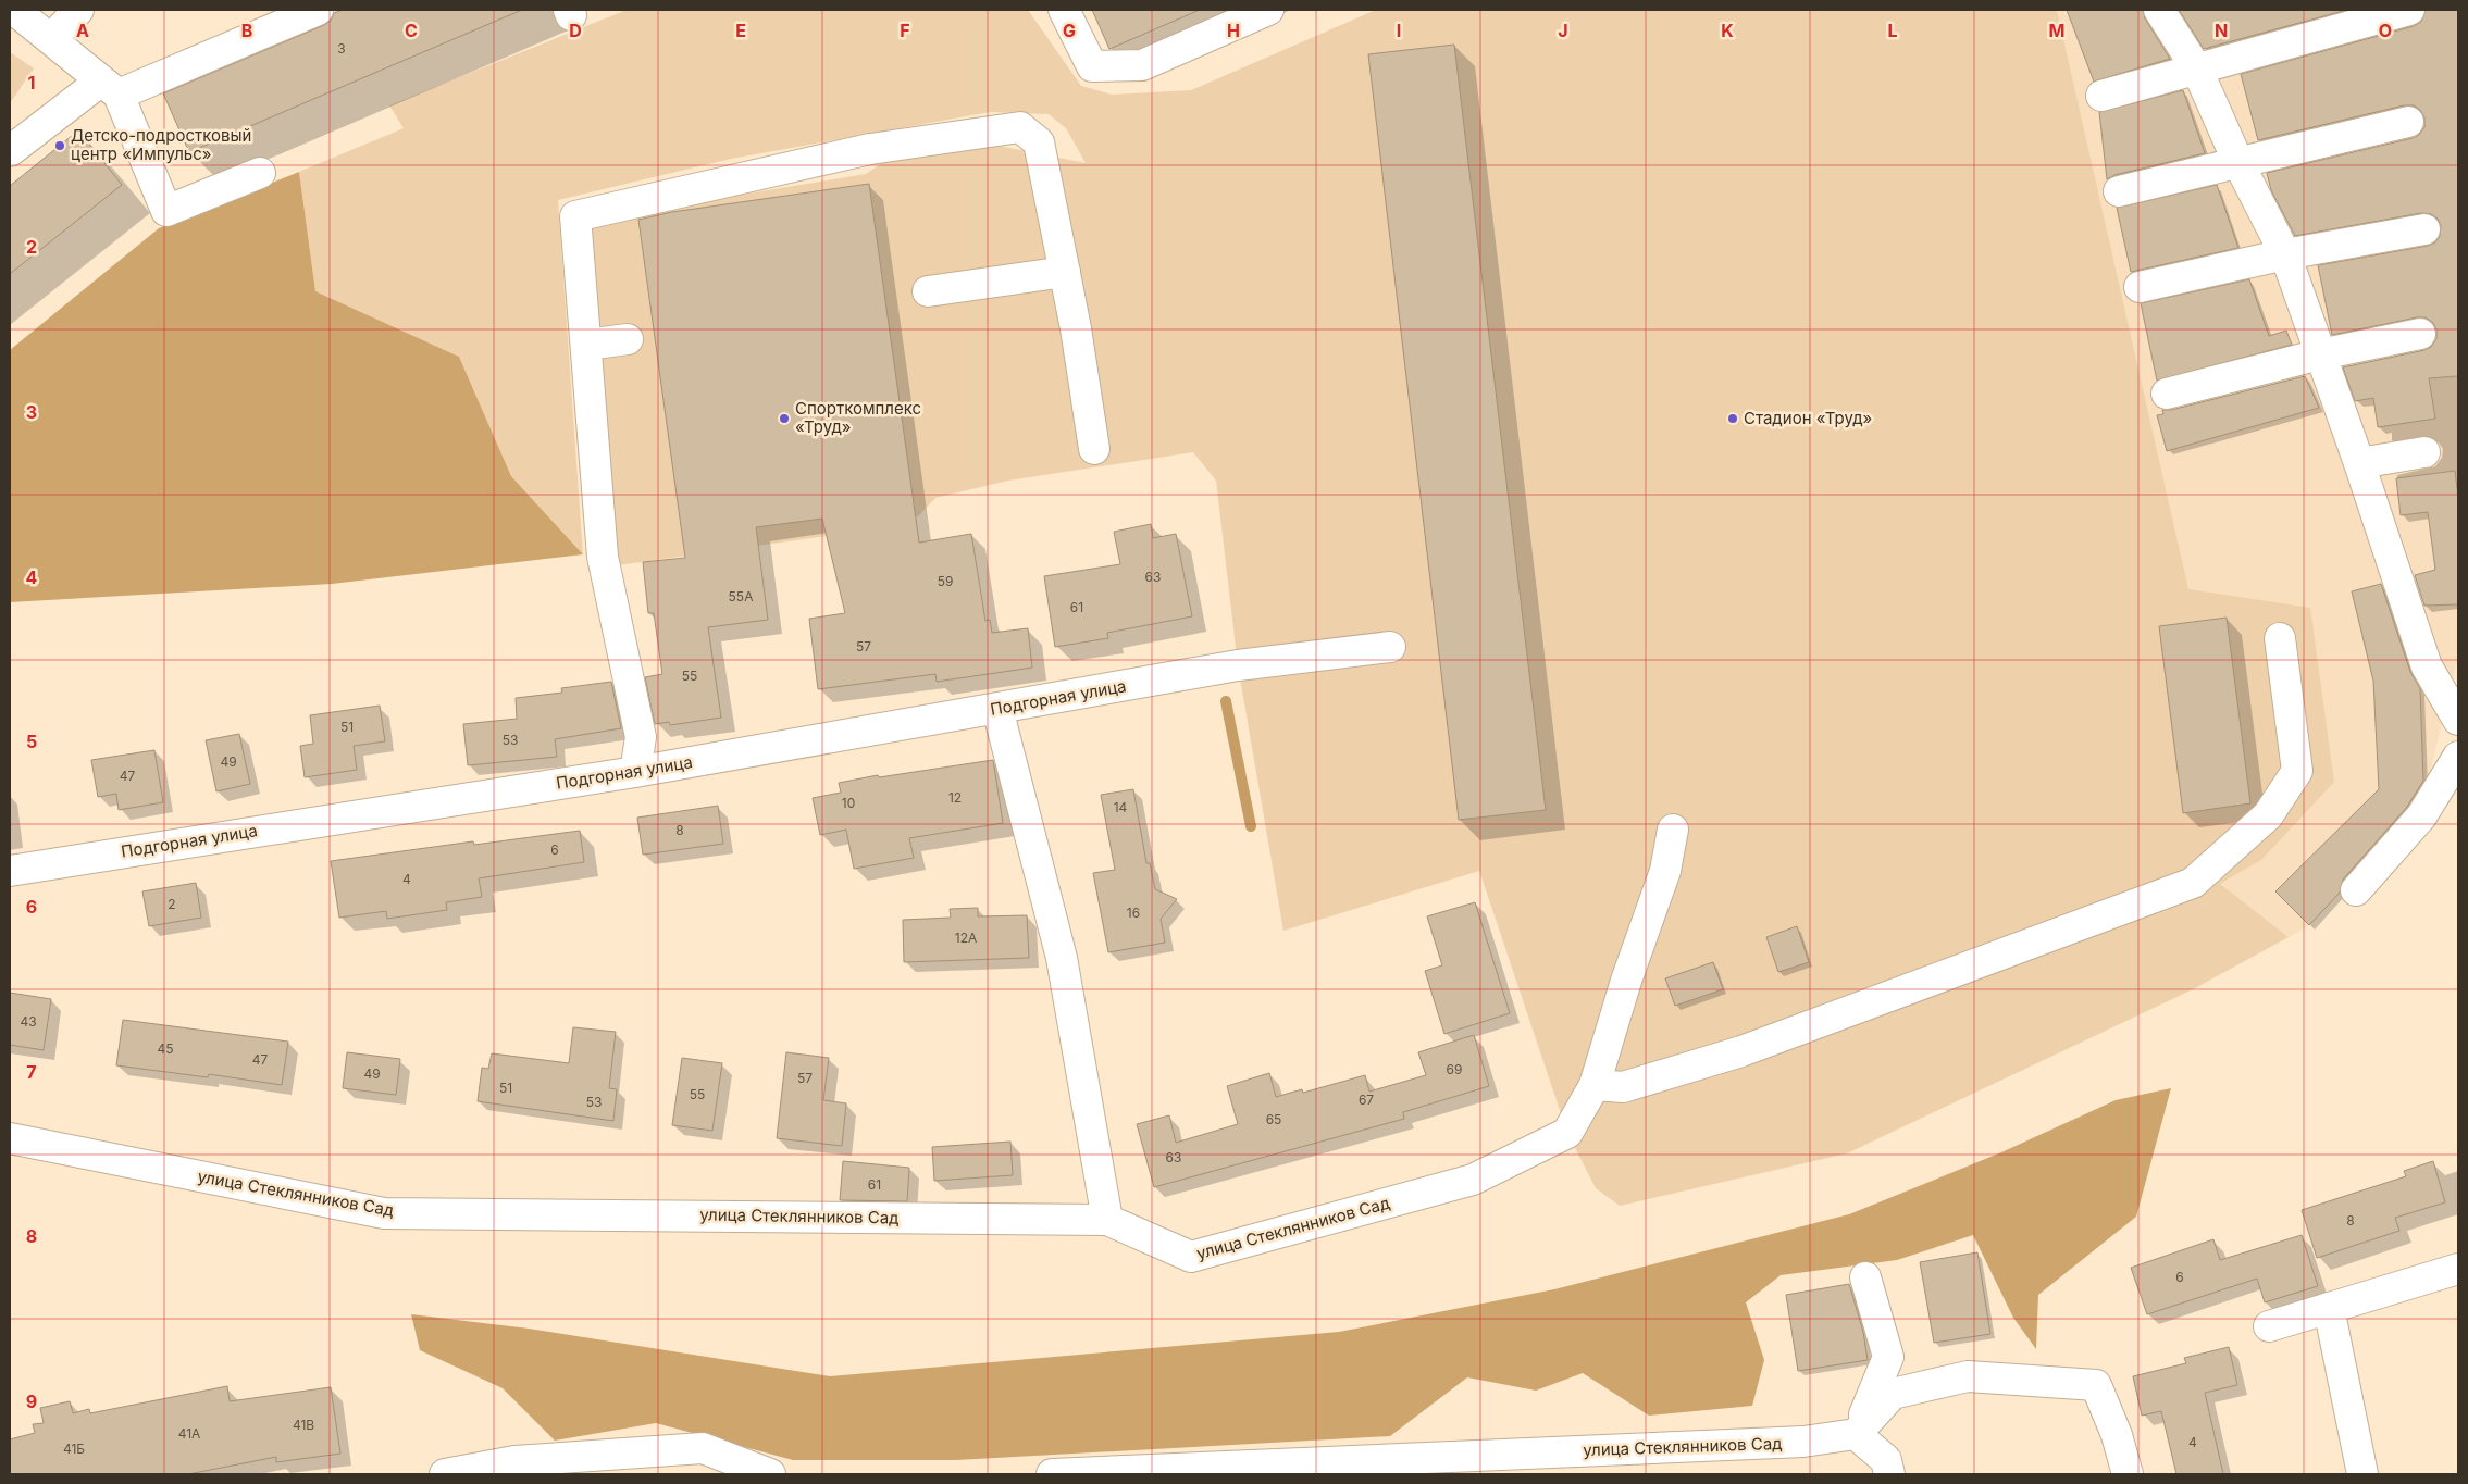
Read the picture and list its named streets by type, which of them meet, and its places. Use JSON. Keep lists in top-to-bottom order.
{
  "streets": {
    "street": ["Подгорная улица", "улица Стеклянников Сад"]
  },
  "places": ["Детско-подростковый центр «Импульс»", "Спорткомплекс «Труд»", "Стадион «Труд»"],
  "house_numbers": [
    "3",
    "63",
    "59",
    "55А",
    "61",
    "57",
    "55",
    "51",
    "53",
    "49",
    "47",
    "12",
    "10",
    "14",
    "8",
    "6",
    "4",
    "2",
    "16",
    "12А",
    "43",
    "45",
    "47",
    "69",
    "49",
    "57",
    "51",
    "55",
    "67",
    "53",
    "65",
    "63",
    "61",
    "8",
    "6",
    "41В",
    "41А",
    "4",
    "41Б"
  ],
  "grid": {
    "columns": [
      "A",
      "B",
      "C",
      "D",
      "E",
      "F",
      "G",
      "H",
      "I",
      "J",
      "K",
      "L",
      "M",
      "N",
      "O"
    ],
    "rows": [
      "1",
      "2",
      "3",
      "4",
      "5",
      "6",
      "7",
      "8",
      "9"
    ]
  }
}
